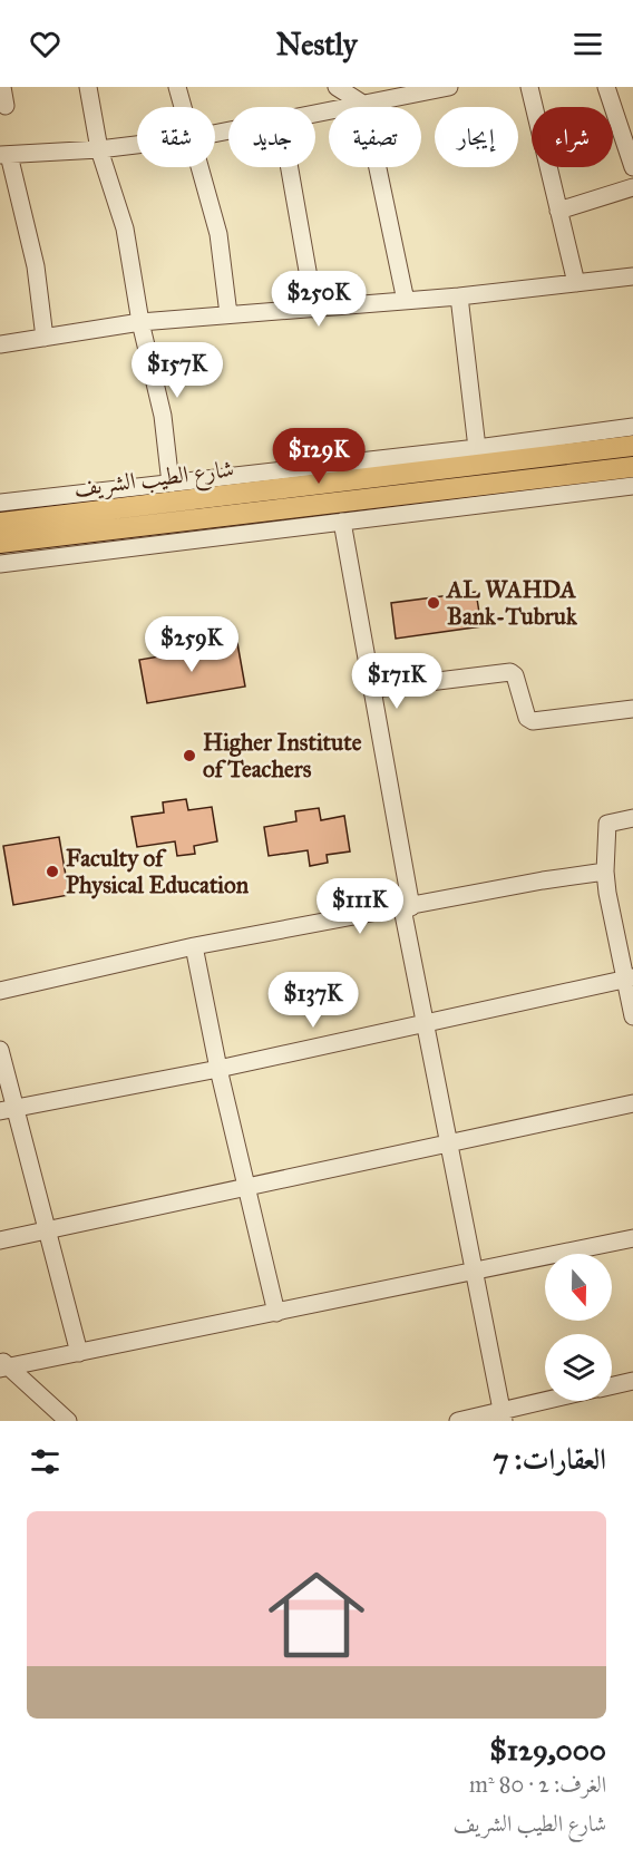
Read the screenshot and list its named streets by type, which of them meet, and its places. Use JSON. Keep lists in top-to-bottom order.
{
  "streets": {
    "main road": ["شارع الطيب الشريف"]
  },
  "places": ["AL WAHDA Bank-Tubruk", "Higher Institute of Teachers", "Faculty of Physical Education"],
  "north": "bottom",
  "page": {
    "header": "Nestly",
    "chip": [
      "شراء",
      "إيجار",
      "تصفية",
      "جديد",
      "شقة"
    ],
    "price": [
      "$250K",
      "$157K",
      "$129K",
      "$259K",
      "$171K",
      "$111K",
      "$137K"
    ],
    "heading": "العقارات: 7",
    "list": [
      {
        "name": "$129,000",
        "note": "الغرف: 2 · 80 m² · شارع الطيب الشريف"
      }
    ]
  }
}
